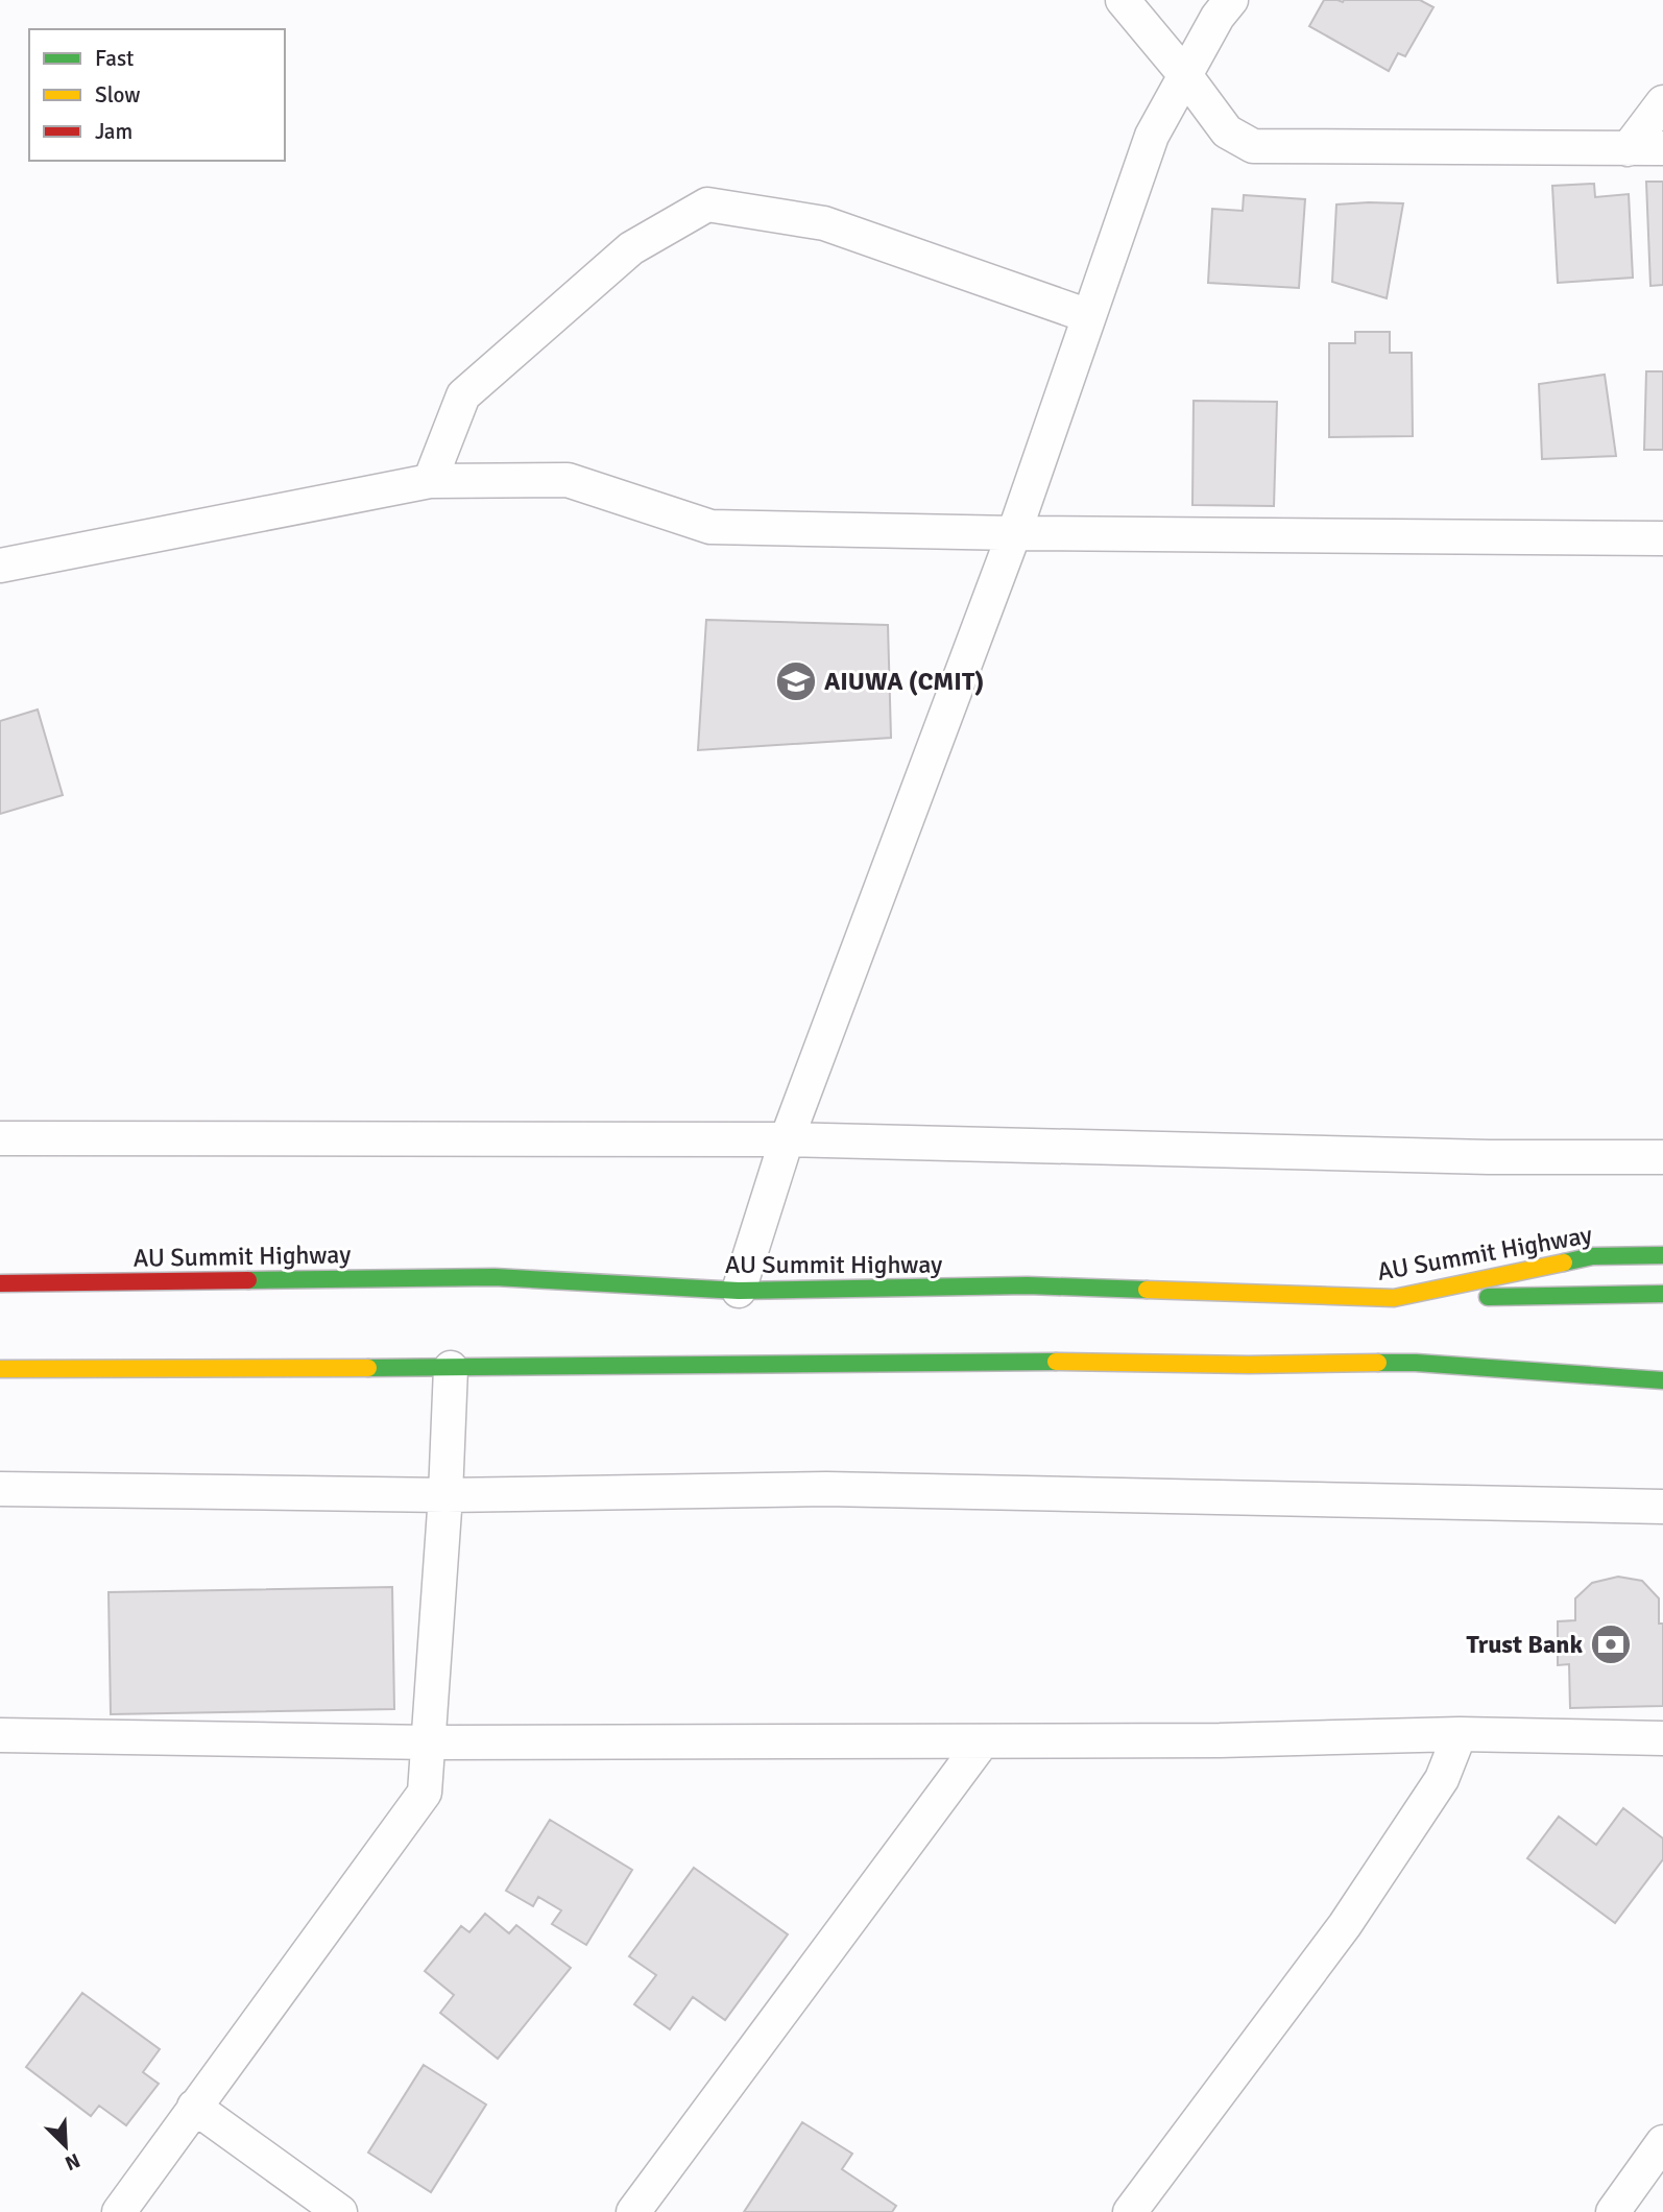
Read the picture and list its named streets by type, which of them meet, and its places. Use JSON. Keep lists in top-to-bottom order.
{
  "streets": {
    "main road": ["AU Summit Highway"]
  },
  "places": {
    "school or university": ["AIUWA (CMIT)"],
    "bank": ["Trust Bank"]
  },
  "legend": ["Fast", "Slow", "Jam"],
  "north": "bottom right"
}
